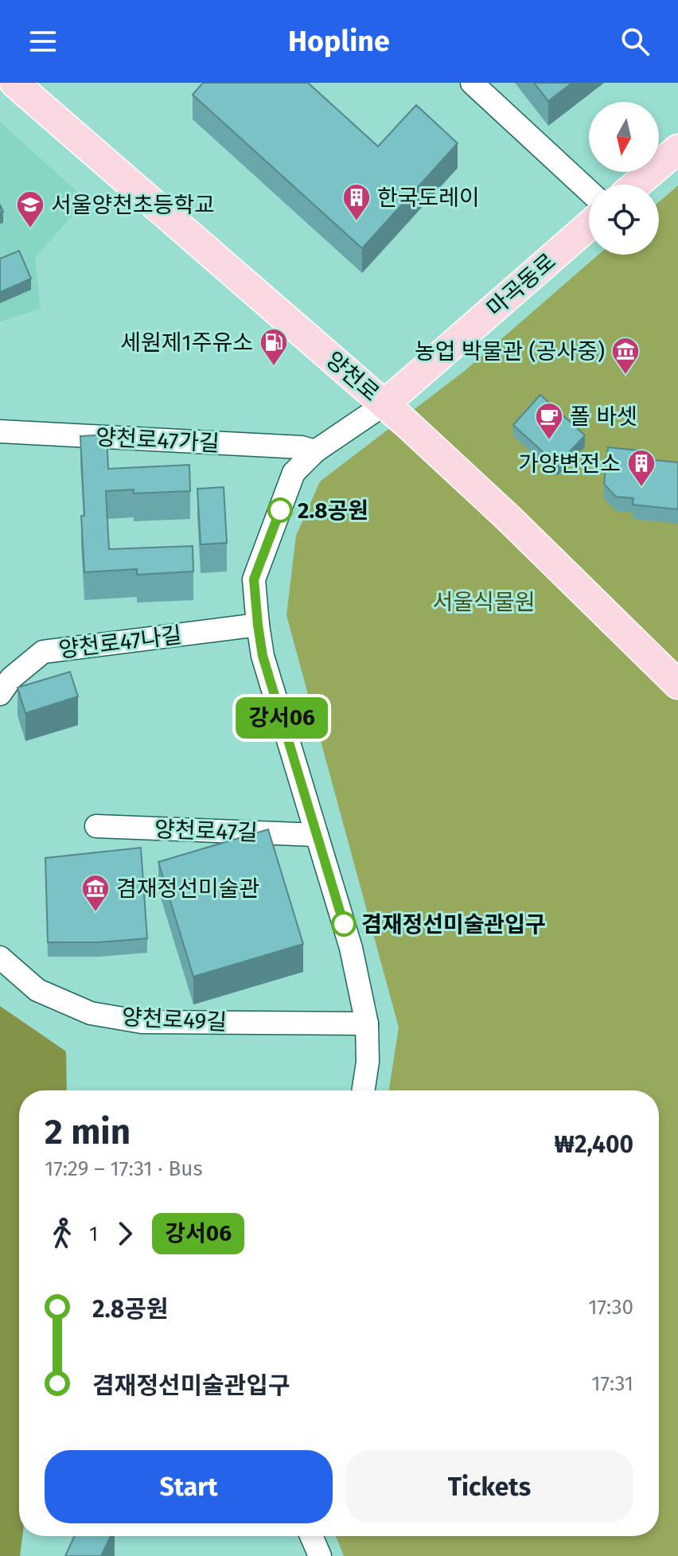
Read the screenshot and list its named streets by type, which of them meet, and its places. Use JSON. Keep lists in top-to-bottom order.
{
  "streets": {
    "main road": ["마곡동로", "양천로"],
    "street": [
      "양천로47가길",
      "양천로47나길",
      "양천로47길",
      "양천로49길"
    ]
  },
  "crossings": [
    ["마곡동로", "양천로"]
  ],
  "parks": ["서울식물원"],
  "places": {
    "building": ["한국도레이", "가양변전소"],
    "school or university": ["서울양천초등학교"],
    "fuel station": ["세원제1주유소"],
    "museum": ["농업 박물관 (공사중)", "겸재정선미술관"],
    "cafe": ["폴 바셋"],
    "other": ["2.8공원", "겸재정선미술관입구"]
  },
  "lines": ["bus line 강서06"],
  "north": "bottom",
  "page": {
    "header": "Hopline",
    "on_map": "강서06",
    "heading": ["2 min", "17:29 – 17:31 · Bus", "₩2,400"],
    "legs": ["1", "강서06"],
    "list": [
      {
        "name": "2.8공원",
        "value": "17:30"
      },
      {
        "name": "겸재정선미술관입구",
        "value": "17:31"
      }
    ],
    "buttons": ["Start", "Tickets"]
  }
}
